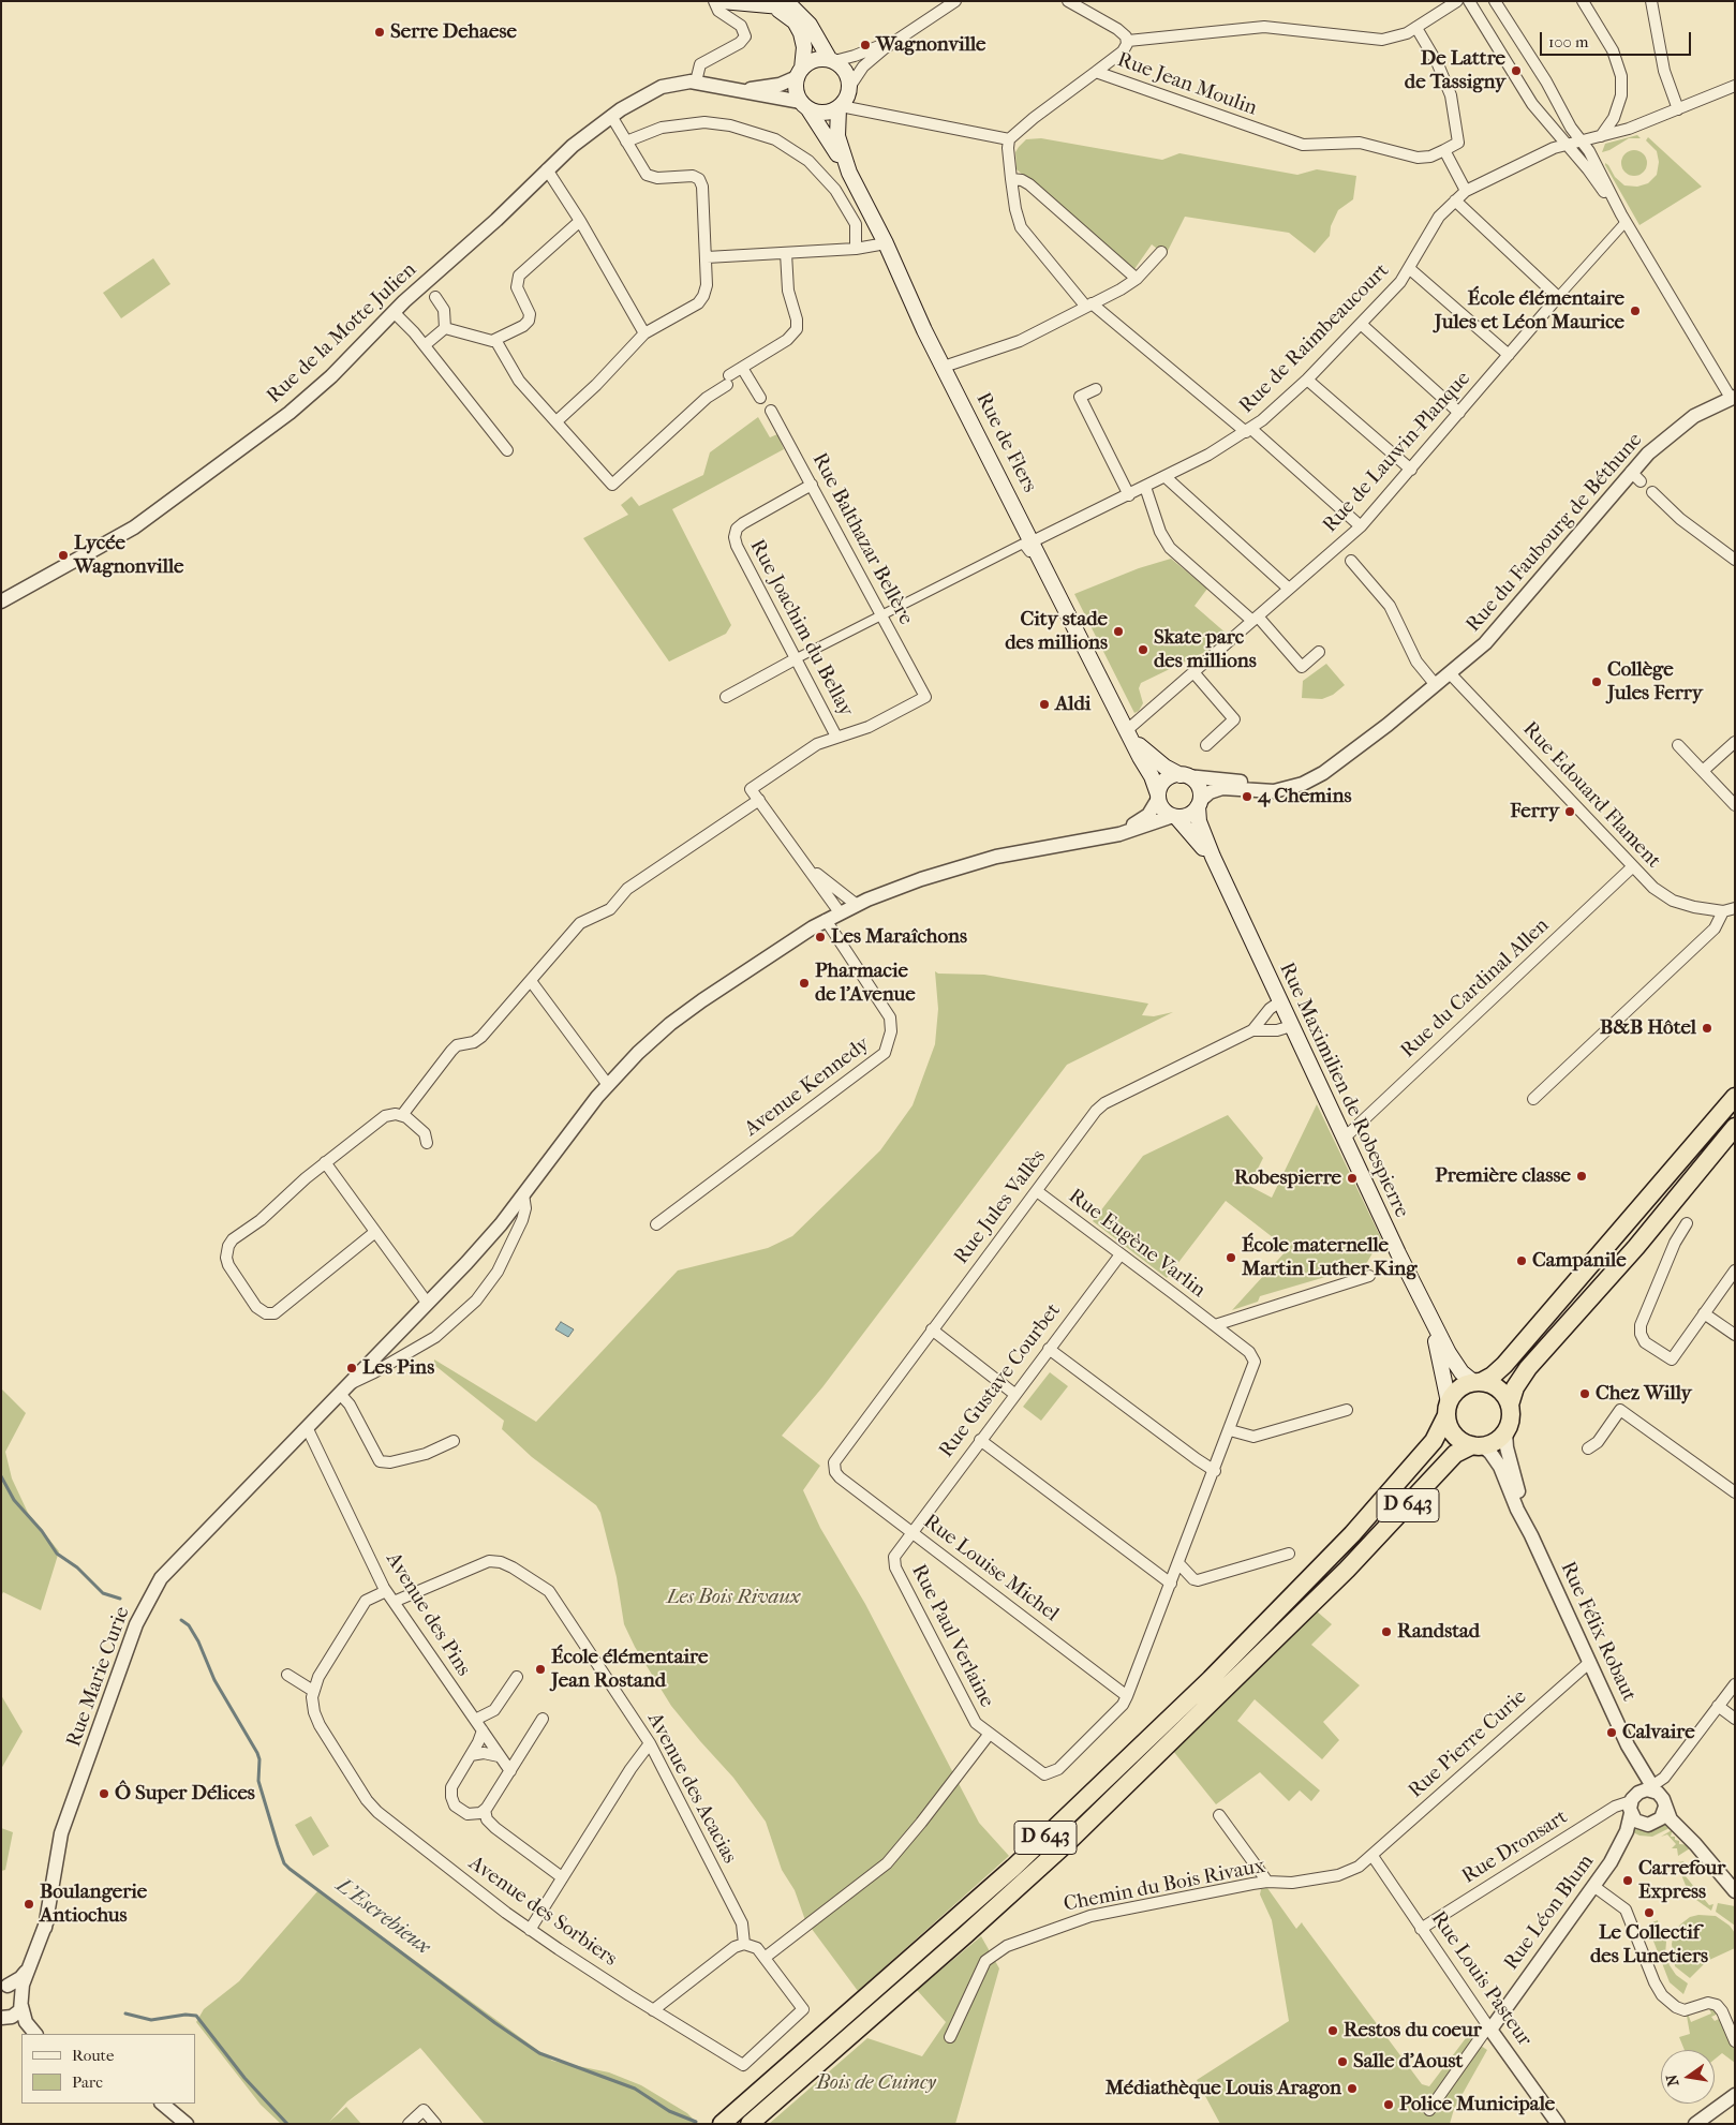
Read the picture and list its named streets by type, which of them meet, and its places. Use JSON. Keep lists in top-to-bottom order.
{
  "streets": {
    "highway": ["D 643"],
    "main road": ["Rue de Flers", "Rue du Faubourg de Béthune", "Rue Maximilien de Robespierre"],
    "street": [
      "Rue Jean Moulin",
      "Rue de la Motte Julien",
      "Rue de Raimbeaucourt",
      "Rue de Lauwin-Planque",
      "Rue Balthazar Bellère",
      "Rue Joachim du Bellay",
      "Rue Edouard Flament",
      "Rue du Cardinal Allen",
      "Avenue Kennedy",
      "Rue Jules Vallès",
      "Rue Eugène Varlin",
      "Rue Gustave Courbet",
      "Rue Louise Michel",
      "Avenue des Pins",
      "Rue Félix Robaut",
      "Rue Paul Verlaine",
      "Rue Marie Curie",
      "Rue Pierre Curie",
      "Avenue des Acacias",
      "Rue Dronsart",
      "Chemin du Bois Rivaux",
      "Avenue des Sorbiers",
      "Rue Léon Blum",
      "Rue Louis Pasteur"
    ]
  },
  "crossings": [
    ["Rue de la Motte Julien", "Rue de Flers"],
    ["Rue de Raimbeaucourt", "Rue de Flers"],
    ["Rue de Flers", "Rue de Lauwin-Planque"],
    ["Rue de Flers", "Rue du Faubourg de Béthune"],
    ["Rue de Flers", "Rue Maximilien de Robespierre"],
    ["Rue du Faubourg de Béthune", "Rue Edouard Flament"],
    ["Rue du Faubourg de Béthune", "Rue Maximilien de Robespierre"],
    ["Rue du Faubourg de Béthune", "Rue Marie Curie"],
    ["Rue Balthazar Bellère", "Rue Joachim du Bellay"],
    ["Rue Edouard Flament", "Rue du Cardinal Allen"],
    ["Rue du Cardinal Allen", "Rue Maximilien de Robespierre"],
    ["Avenue Kennedy", "Rue Marie Curie"],
    ["Rue Maximilien de Robespierre", "Rue Jules Vallès"],
    ["Rue Maximilien de Robespierre", "D 643"],
    ["Rue Maximilien de Robespierre", "Rue Félix Robaut"],
    ["Rue Jules Vallès", "Rue Eugène Varlin"],
    ["Rue Jules Vallès", "Rue Louise Michel"],
    ["Rue Eugène Varlin", "Rue Gustave Courbet"],
    ["Rue Eugène Varlin", "Rue Louise Michel"],
    ["Rue Eugène Varlin", "Rue Paul Verlaine"],
    ["Rue Gustave Courbet", "Rue Louise Michel"],
    ["Rue Gustave Courbet", "Rue Paul Verlaine"],
    ["D 643", "Rue Félix Robaut"],
    ["Rue Louise Michel", "Rue Paul Verlaine"],
    ["Avenue des Pins", "Rue Marie Curie"],
    ["Avenue des Pins", "Avenue des Acacias"],
    ["Rue Félix Robaut", "Rue Pierre Curie"],
    ["Rue Félix Robaut", "Rue Dronsart"],
    ["Rue Félix Robaut", "Rue Léon Blum"],
    ["Rue Pierre Curie", "Chemin du Bois Rivaux"],
    ["Rue Pierre Curie", "Rue Louis Pasteur"],
    ["Rue Dronsart", "Rue Léon Blum"],
    ["Rue Dronsart", "Rue Louis Pasteur"],
    ["Chemin du Bois Rivaux", "Rue Louis Pasteur"],
    ["Rue Léon Blum", "Rue Louis Pasteur"]
  ],
  "water": ["L'Escrebieux"],
  "parks": ["Les Bois Rivaux", "Bois de Cuincy"],
  "places": [
    "Serre Dehaese",
    "Wagnonville",
    "De Lattre de Tassigny",
    "École élémentaire Jules et Léon Maurice",
    "Lycée Wagnonville",
    "City stade des millions",
    "Skate parc des millions",
    "Collège Jules Ferry",
    "Aldi",
    "4 Chemins",
    "Ferry",
    "Les Maraîchons",
    "Pharmacie de l'Avenue",
    "B&B Hôtel",
    "Première classe",
    "Robespierre",
    "École maternelle Martin Luther King",
    "Campanile",
    "Les Pins",
    "Chez Willy",
    "Randstad",
    "École élémentaire Jean Rostand",
    "Calvaire",
    "Ô Super Délices",
    "Carrefour Express",
    "Boulangerie Antiochus",
    "Le Collectif des Lunetiers",
    "Restos du coeur",
    "Salle d'Aoust",
    "Médiathèque Louis Aragon",
    "Police Municipale"
  ],
  "legend": ["Route", "Parc"],
  "scale_bar": "100 m",
  "north": "left"
}
